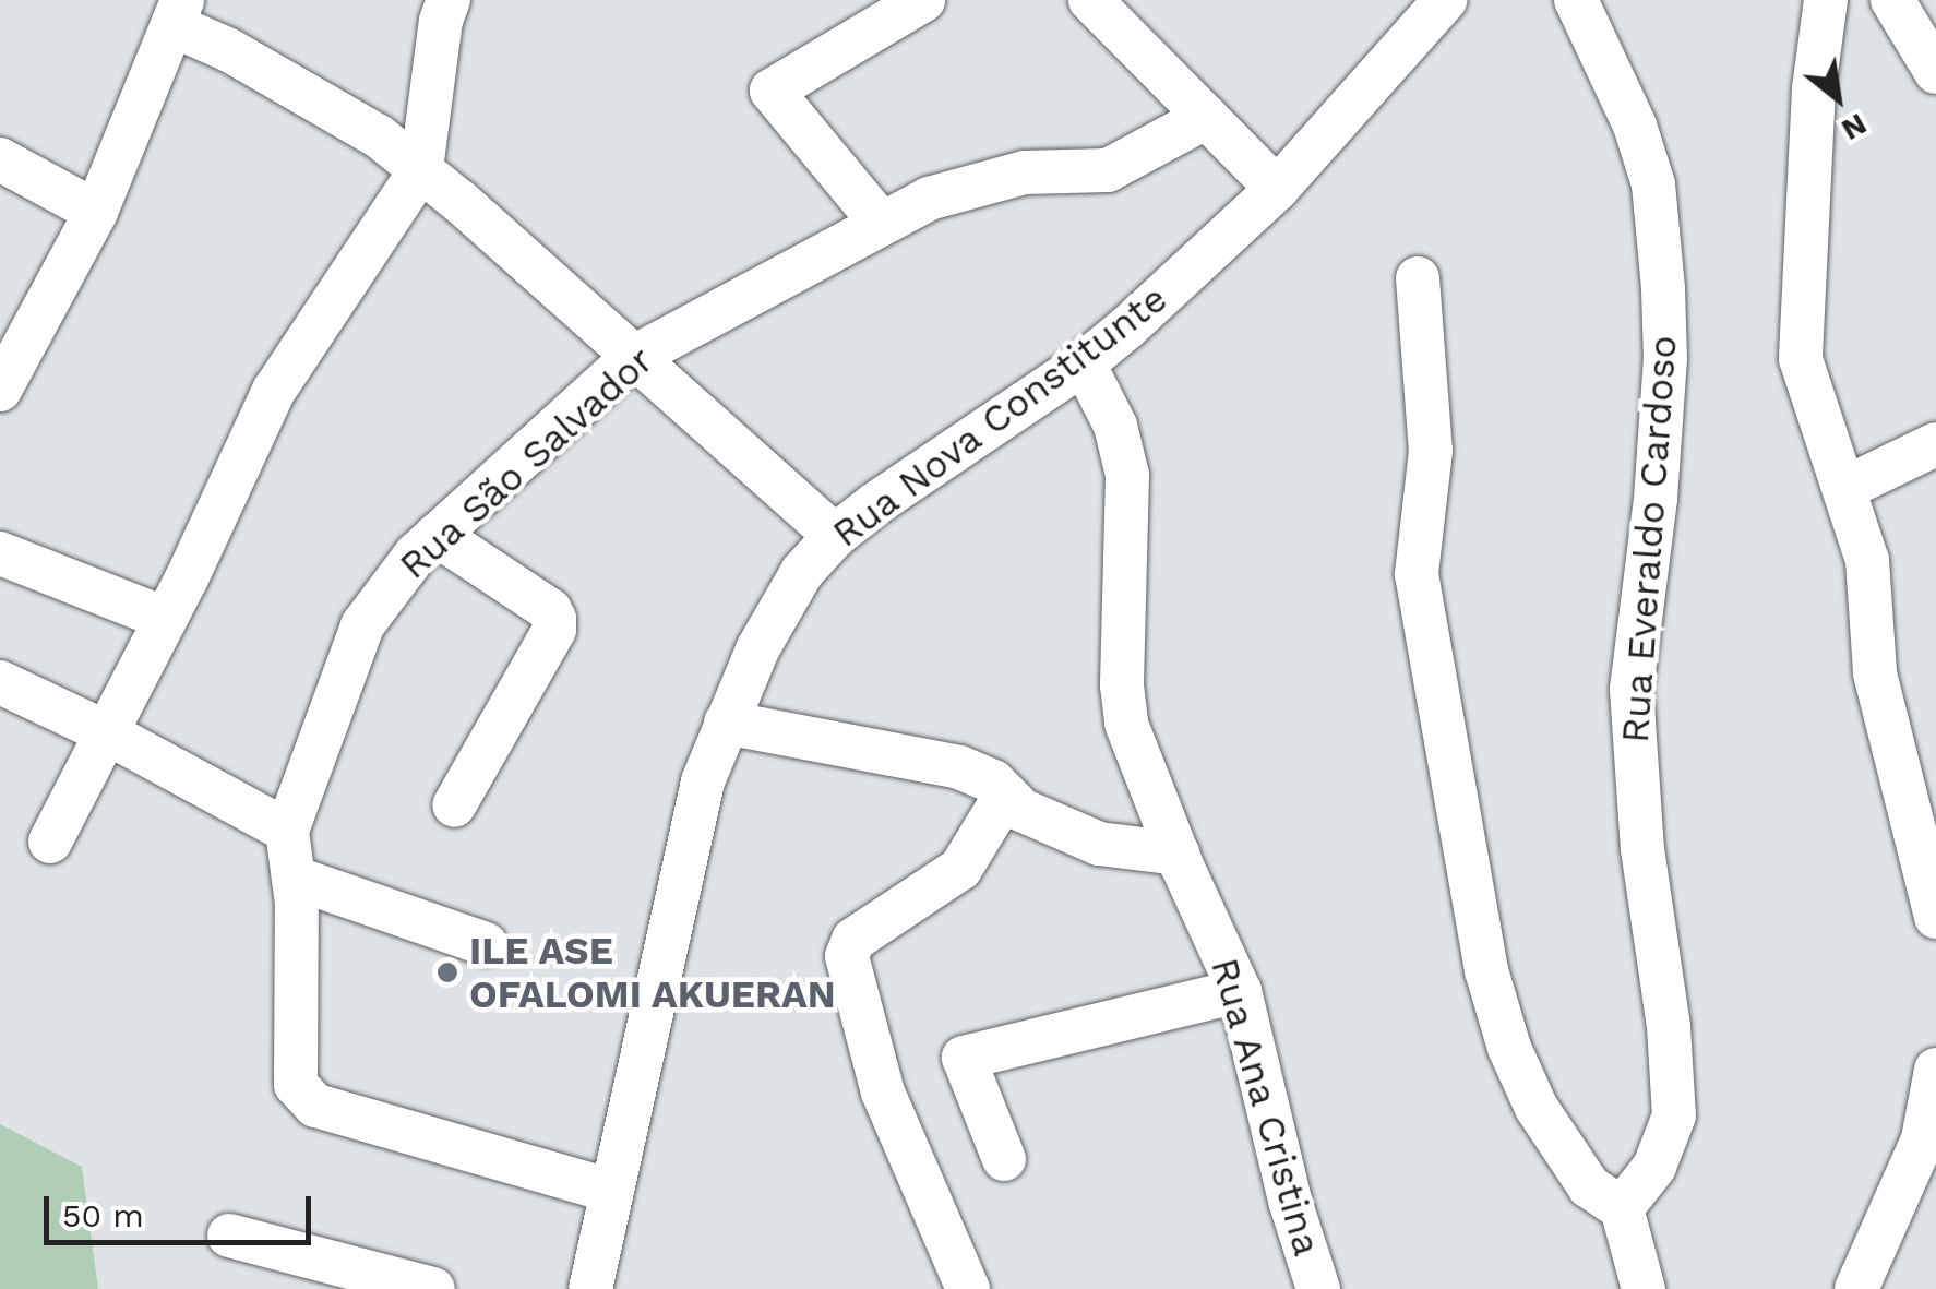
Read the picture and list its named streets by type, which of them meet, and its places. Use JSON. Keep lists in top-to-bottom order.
{
  "streets": {
    "street": [
      "Rua Nova Constitunte",
      "Rua São Salvador",
      "Rua Everaldo Cardoso",
      "Rua Ana Cristina"
    ]
  },
  "crossings": [
    ["Rua Nova Constitunte", "Rua São Salvador"],
    ["Rua Nova Constitunte", "Rua Ana Cristina"]
  ],
  "places": ["ILE ASE OFALOMI AKUERAN"],
  "scale_bar": "50 m",
  "north": "bottom right"
}
